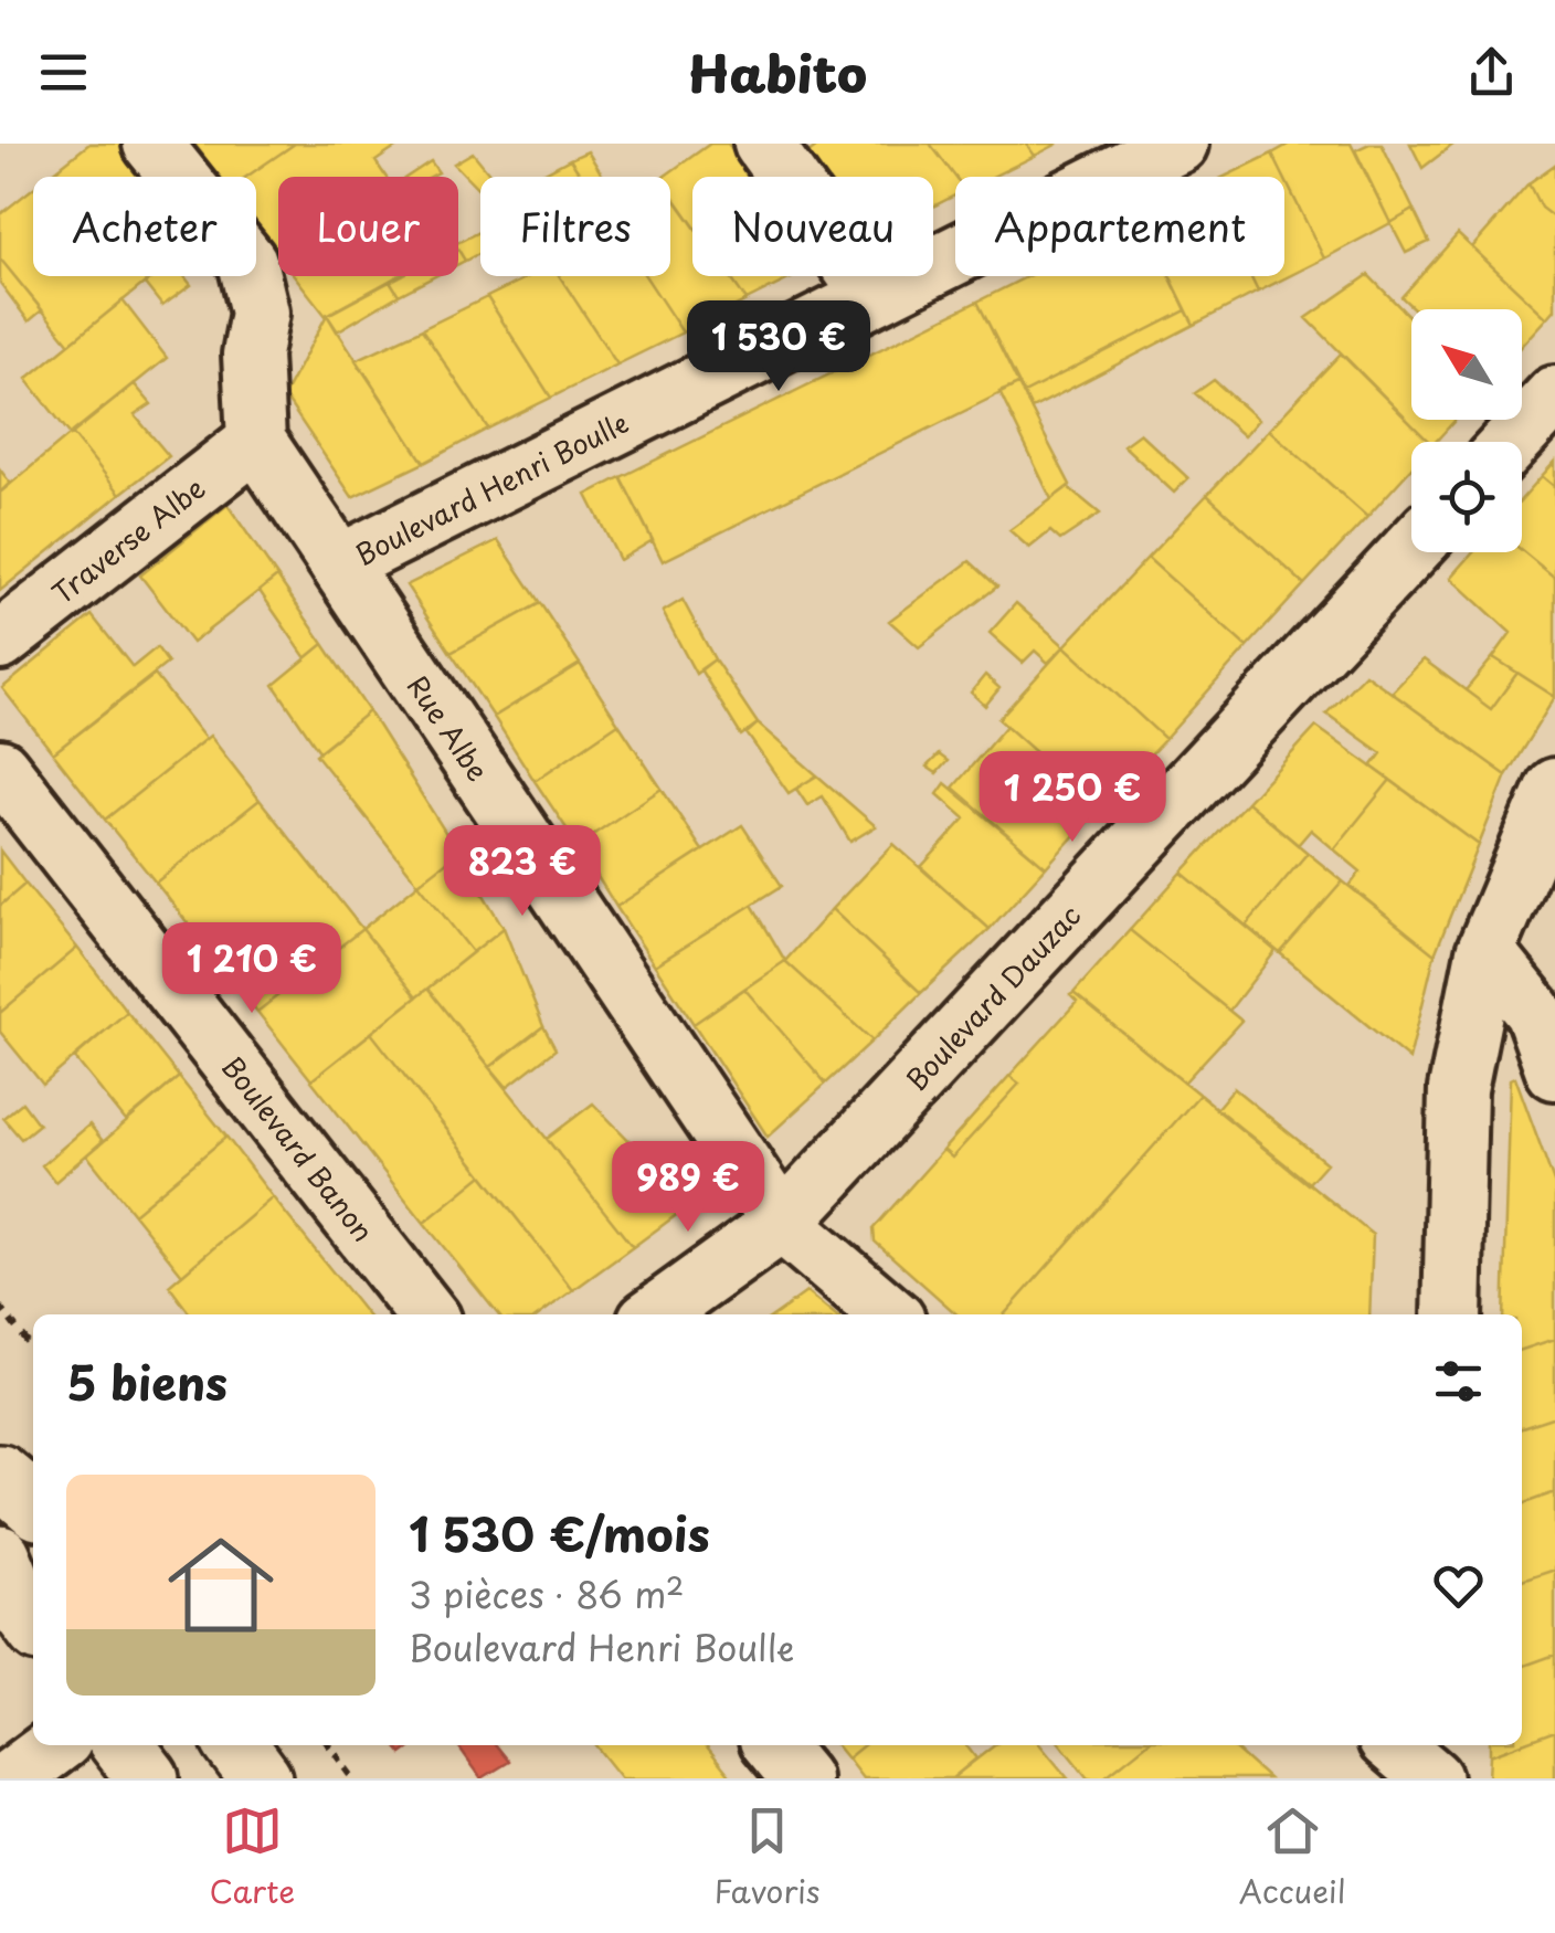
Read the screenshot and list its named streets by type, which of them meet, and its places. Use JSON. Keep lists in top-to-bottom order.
{
  "streets": {
    "street": [
      "Boulevard Henri Boulle",
      "Traverse Albe",
      "Rue Albe",
      "Boulevard Dauzac",
      "Boulevard Banon"
    ]
  },
  "crossings": [
    ["Boulevard Henri Boulle", "Rue Albe"],
    ["Traverse Albe", "Rue Albe"],
    ["Rue Albe", "Boulevard Dauzac"]
  ],
  "north": "top left",
  "page": {
    "header": "Habito",
    "chip": [
      "Acheter",
      "Louer",
      "Filtres",
      "Nouveau",
      "Appartement"
    ],
    "price": [
      "1 530 €",
      "1 250 €",
      "823 €",
      "1 210 €",
      "989 €"
    ],
    "heading": "5 biens",
    "list": [
      {
        "name": "1 530 €/mois",
        "note": "3 pièces · 86 m² · Boulevard Henri Boulle"
      }
    ],
    "tabs": ["Carte", "Favoris", "Accueil"]
  }
}
